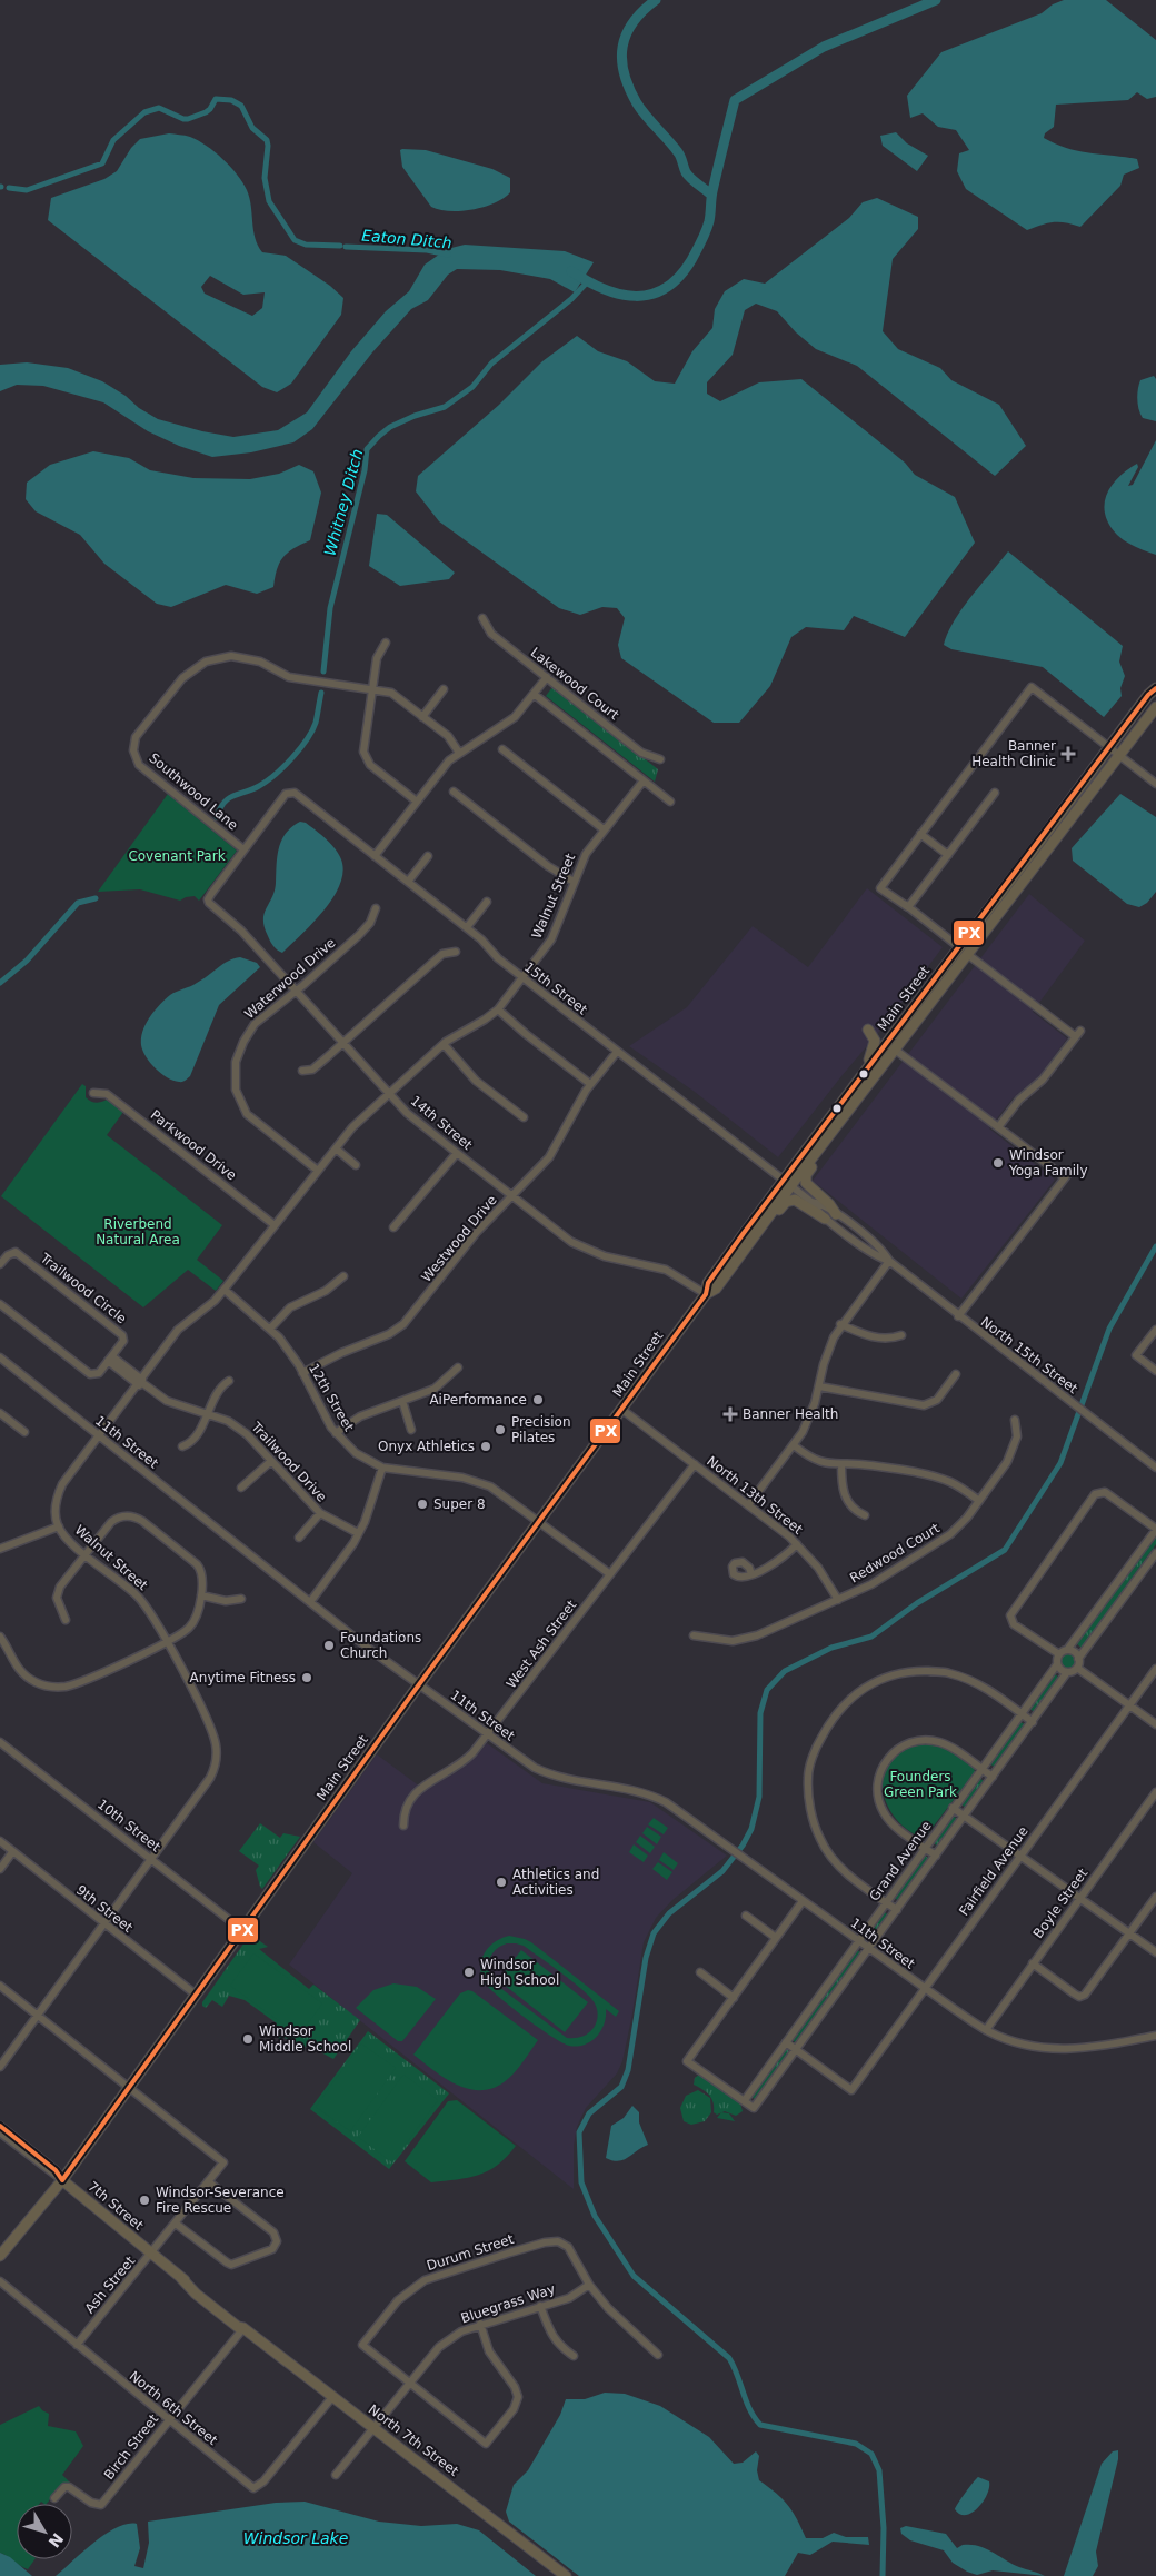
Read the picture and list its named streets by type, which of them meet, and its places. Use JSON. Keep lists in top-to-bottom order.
{
  "streets": {
    "main road": ["Main Street", "7th Street", "North 7th Street"],
    "street": [
      "Lakewood Court",
      "Southwood Lane",
      "Walnut Street",
      "Waterwood Drive",
      "15th Street",
      "14th Street",
      "Parkwood Drive",
      "Westwood Drive",
      "Trailwood Circle",
      "North 15th Street",
      "12th Street",
      "11th Street",
      "Trailwood Drive",
      "North 13th Street",
      "Redwood Court",
      "West Ash Street",
      "10th Street",
      "Grand Avenue",
      "Fairfield Avenue",
      "Boyle Street",
      "9th Street",
      "Durum Street",
      "Ash Street",
      "Bluegrass Way",
      "North 6th Street",
      "Birch Street"
    ]
  },
  "crossings": [
    ["Southwood Lane", "15th Street"],
    ["Southwood Lane", "14th Street"],
    ["Walnut Street", "Waterwood Drive"],
    ["Walnut Street", "15th Street"],
    ["Walnut Street", "14th Street"],
    ["Walnut Street", "Parkwood Drive"],
    ["Walnut Street", "12th Street"],
    ["Walnut Street", "11th Street"],
    ["Walnut Street", "Trailwood Drive"],
    ["Walnut Street", "10th Street"],
    ["Walnut Street", "9th Street"],
    ["Waterwood Drive", "14th Street"],
    ["15th Street", "Main Street"],
    ["15th Street", "14th Street"],
    ["15th Street", "Westwood Drive"],
    ["15th Street", "North 15th Street"],
    ["Main Street", "14th Street"],
    ["Main Street", "12th Street"],
    ["Main Street", "11th Street"],
    ["Main Street", "North 13th Street"],
    ["Main Street", "10th Street"],
    ["Main Street", "9th Street"],
    ["Main Street", "7th Street"],
    ["Main Street", "Ash Street"],
    ["14th Street", "Westwood Drive"],
    ["Westwood Drive", "12th Street"],
    ["Trailwood Circle", "Trailwood Drive"],
    ["12th Street", "West Ash Street"],
    ["11th Street", "West Ash Street"],
    ["11th Street", "Grand Avenue"],
    ["11th Street", "Fairfield Avenue"],
    ["11th Street", "Boyle Street"],
    ["North 13th Street", "Redwood Court"],
    ["North 13th Street", "West Ash Street"],
    ["Grand Avenue", "Fairfield Avenue"],
    ["7th Street", "Ash Street"],
    ["7th Street", "North 7th Street"],
    ["Durum Street", "Bluegrass Way"],
    ["Ash Street", "North 6th Street"],
    ["Ash Street", "North 7th Street"],
    ["Bluegrass Way", "North 7th Street"],
    ["North 6th Street", "North 7th Street"],
    ["North 6th Street", "Birch Street"],
    ["North 7th Street", "Birch Street"]
  ],
  "water": ["Eaton Ditch", "Whitney Ditch", "Windsor Lake"],
  "parks": ["Covenant Park", "Riverbend Natural Area", "Founders Green Park"],
  "places": {
    "health": ["Banner Health Clinic", "Banner Health"],
    "other": [
      "Windsor Yoga Family",
      "AiPerformance",
      "Precision Pilates",
      "Onyx Athletics",
      "Super 8",
      "Foundations Church",
      "Anytime Fitness",
      "Athletics and Activities",
      "Windsor High School",
      "Windsor Middle School",
      "Windsor-Severance Fire Rescue"
    ]
  },
  "lines": ["transit line PX"],
  "north": "bottom right"
}
